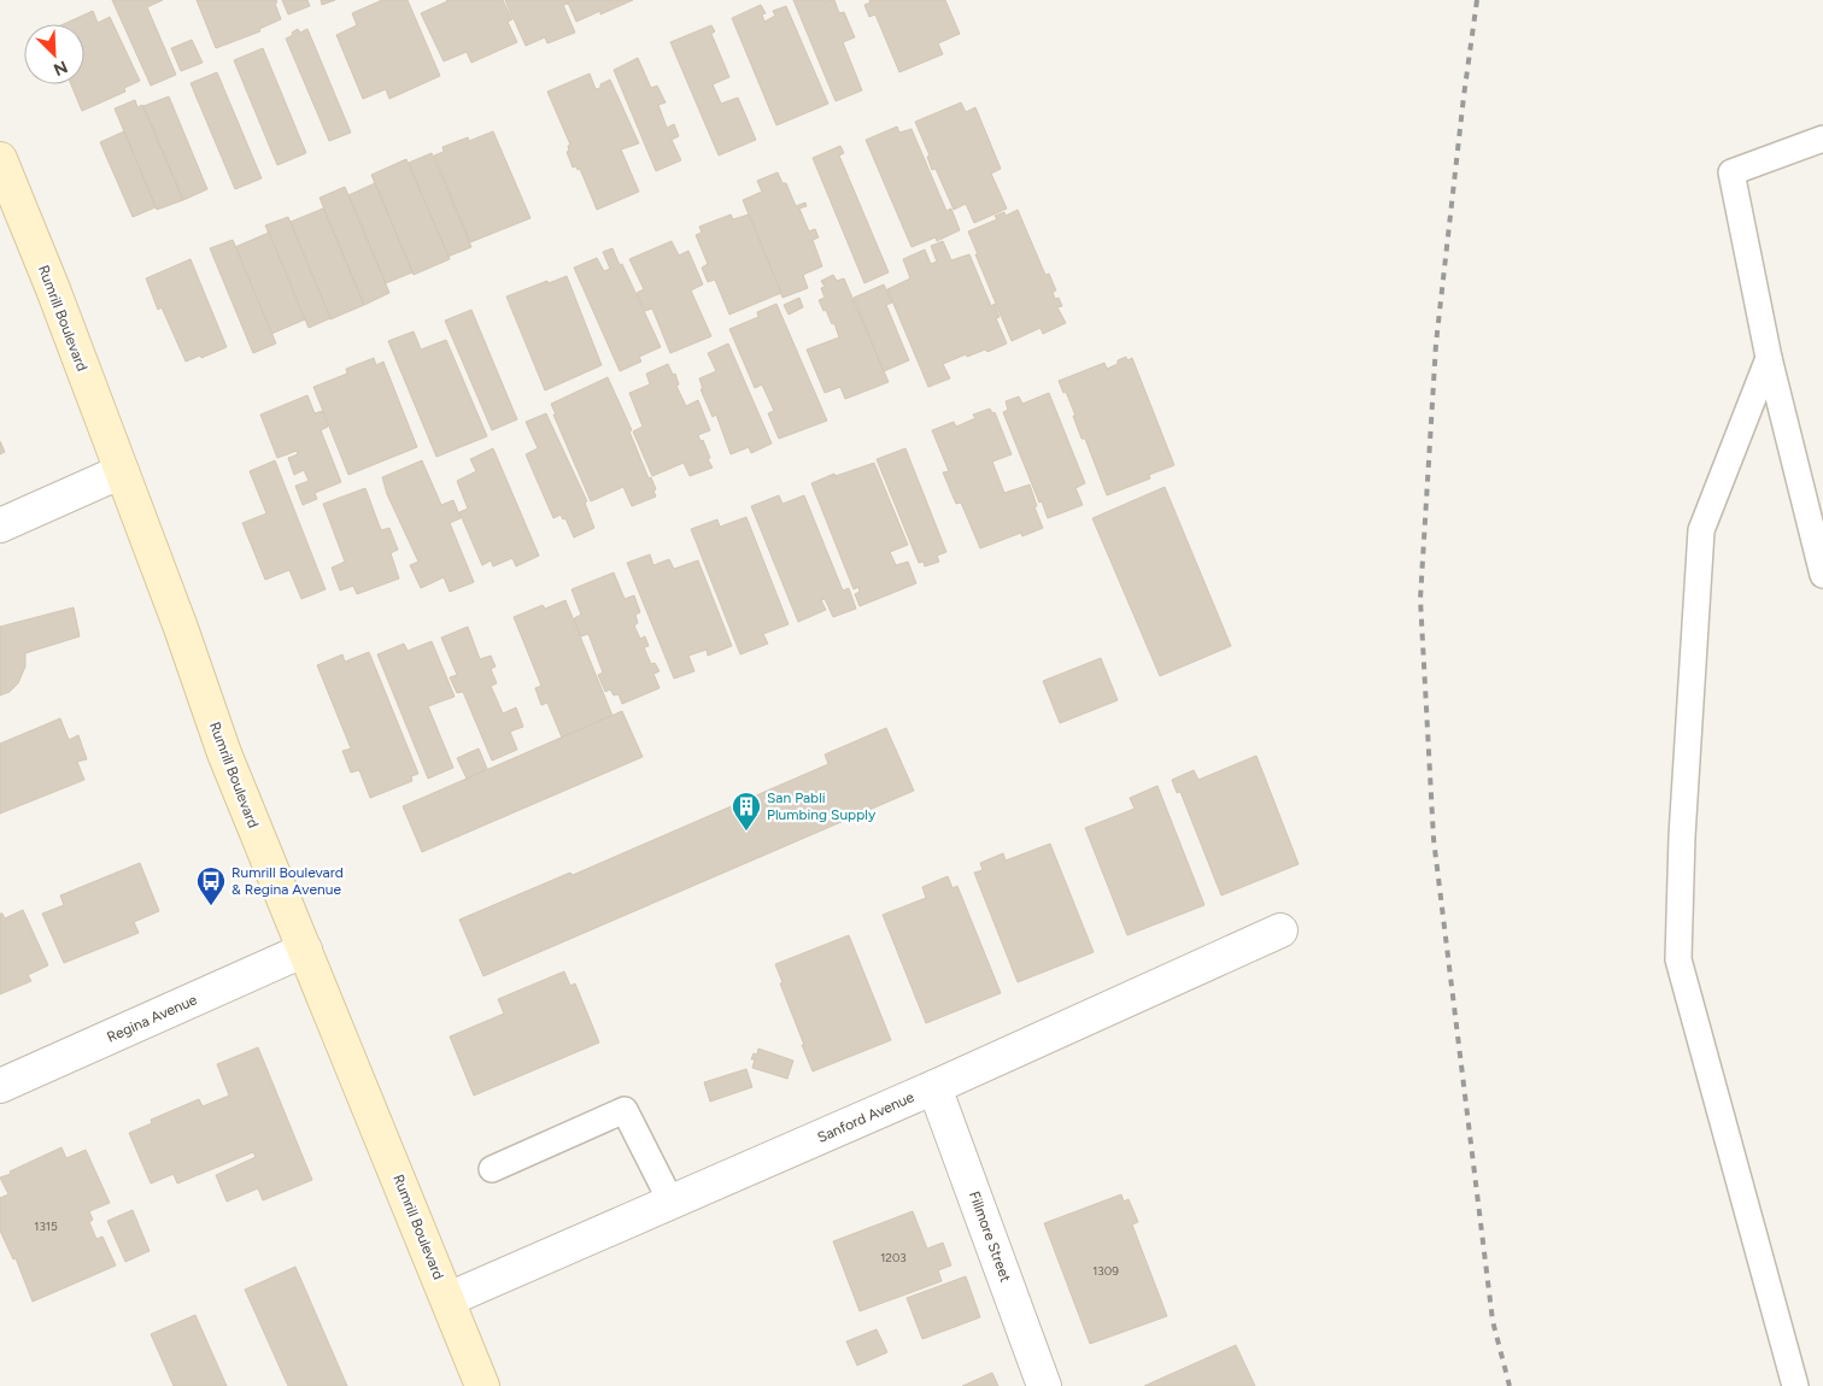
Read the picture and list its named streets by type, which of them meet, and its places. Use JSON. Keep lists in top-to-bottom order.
{
  "streets": {
    "main road": ["Rumrill Boulevard"],
    "street": ["Regina Avenue", "Sanford Avenue", "Fillmore Street"]
  },
  "crossings": [
    ["Rumrill Boulevard", "Regina Avenue"],
    ["Rumrill Boulevard", "Sanford Avenue"],
    ["Sanford Avenue", "Fillmore Street"]
  ],
  "places": {
    "building": ["San Pabli Plumbing Supply"],
    "bus stop": ["Rumrill Boulevard & Regina Avenue"]
  },
  "house_numbers": ["1315", "1203", "1309"],
  "north": "bottom right"
}
